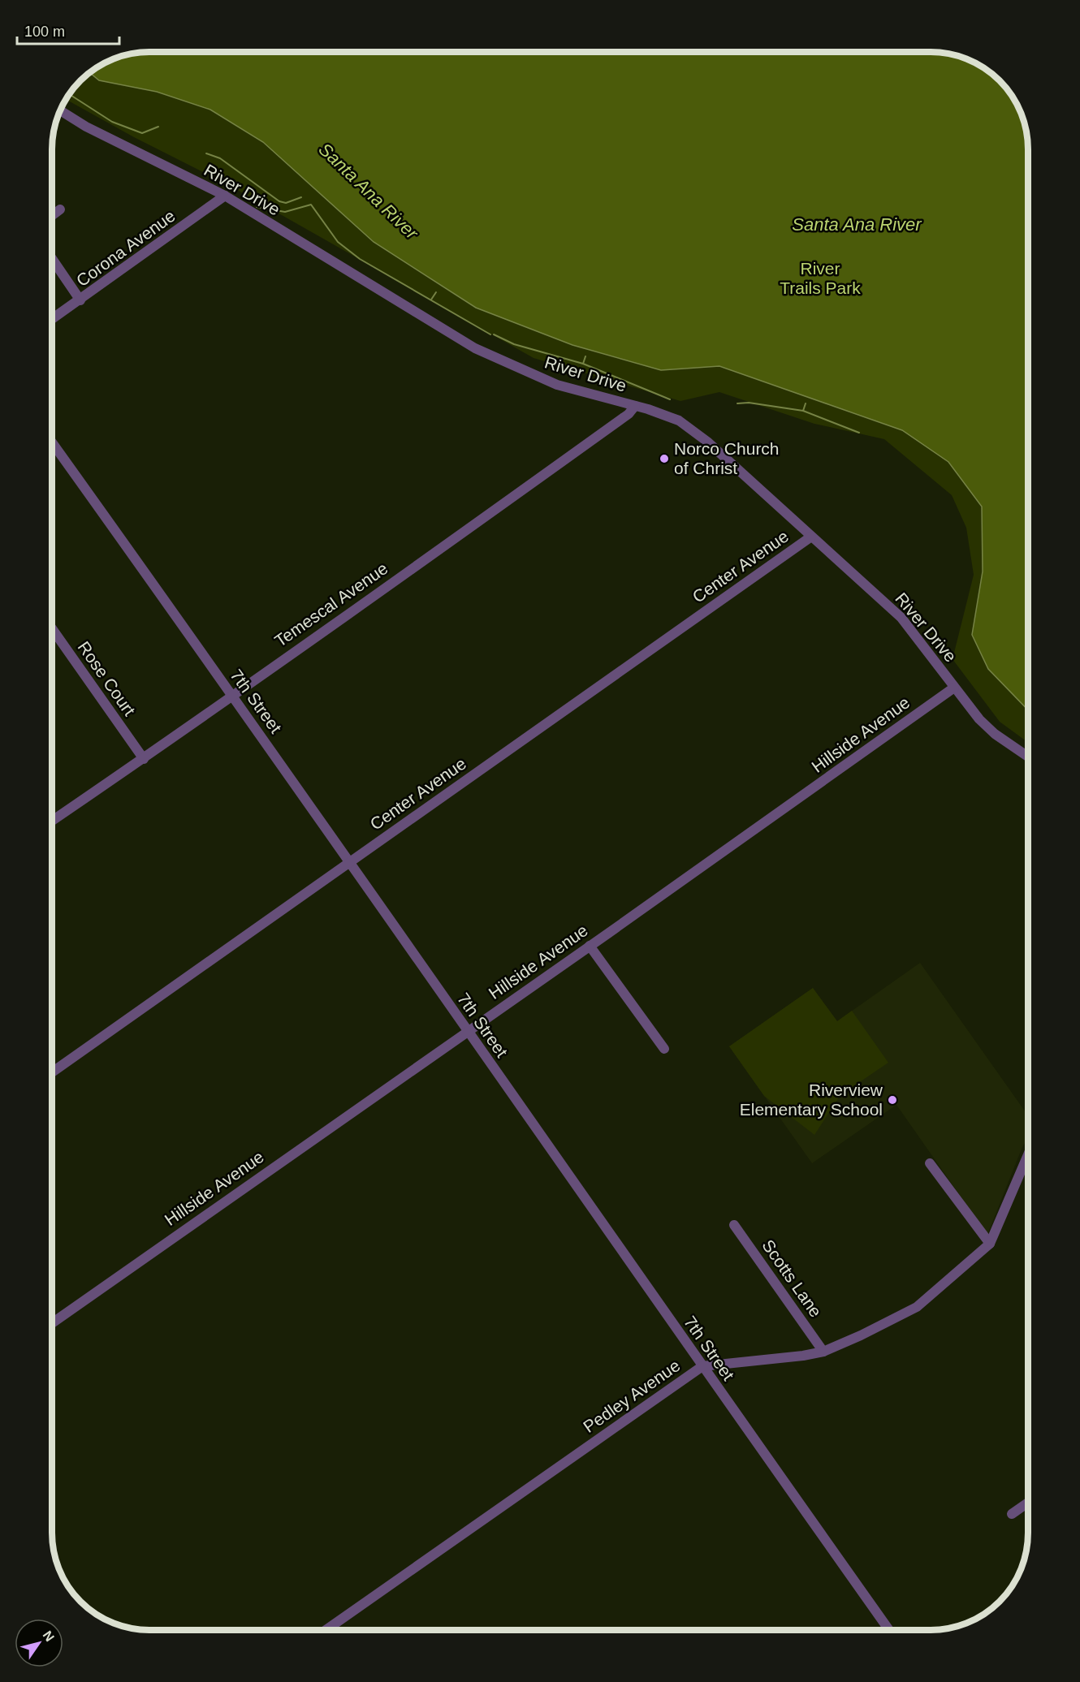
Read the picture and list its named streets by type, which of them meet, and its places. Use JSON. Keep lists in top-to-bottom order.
{
  "streets": {
    "street": [
      "River Drive",
      "Corona Avenue",
      "Center Avenue",
      "Temescal Avenue",
      "Rose Court",
      "7th Street",
      "Hillside Avenue",
      "Scotts Lane",
      "Pedley Avenue"
    ]
  },
  "crossings": [
    ["River Drive", "Corona Avenue"],
    ["River Drive", "Center Avenue"],
    ["River Drive", "Temescal Avenue"],
    ["River Drive", "Hillside Avenue"],
    ["Center Avenue", "7th Street"],
    ["Temescal Avenue", "Rose Court"],
    ["Temescal Avenue", "7th Street"],
    ["7th Street", "Hillside Avenue"],
    ["7th Street", "Pedley Avenue"],
    ["Scotts Lane", "Pedley Avenue"]
  ],
  "water": ["Santa Ana River"],
  "parks": ["River Trails Park"],
  "places": ["Norco Church of Christ", "Riverview Elementary School"],
  "scale_bar": "100 m",
  "north": "top right"
}
